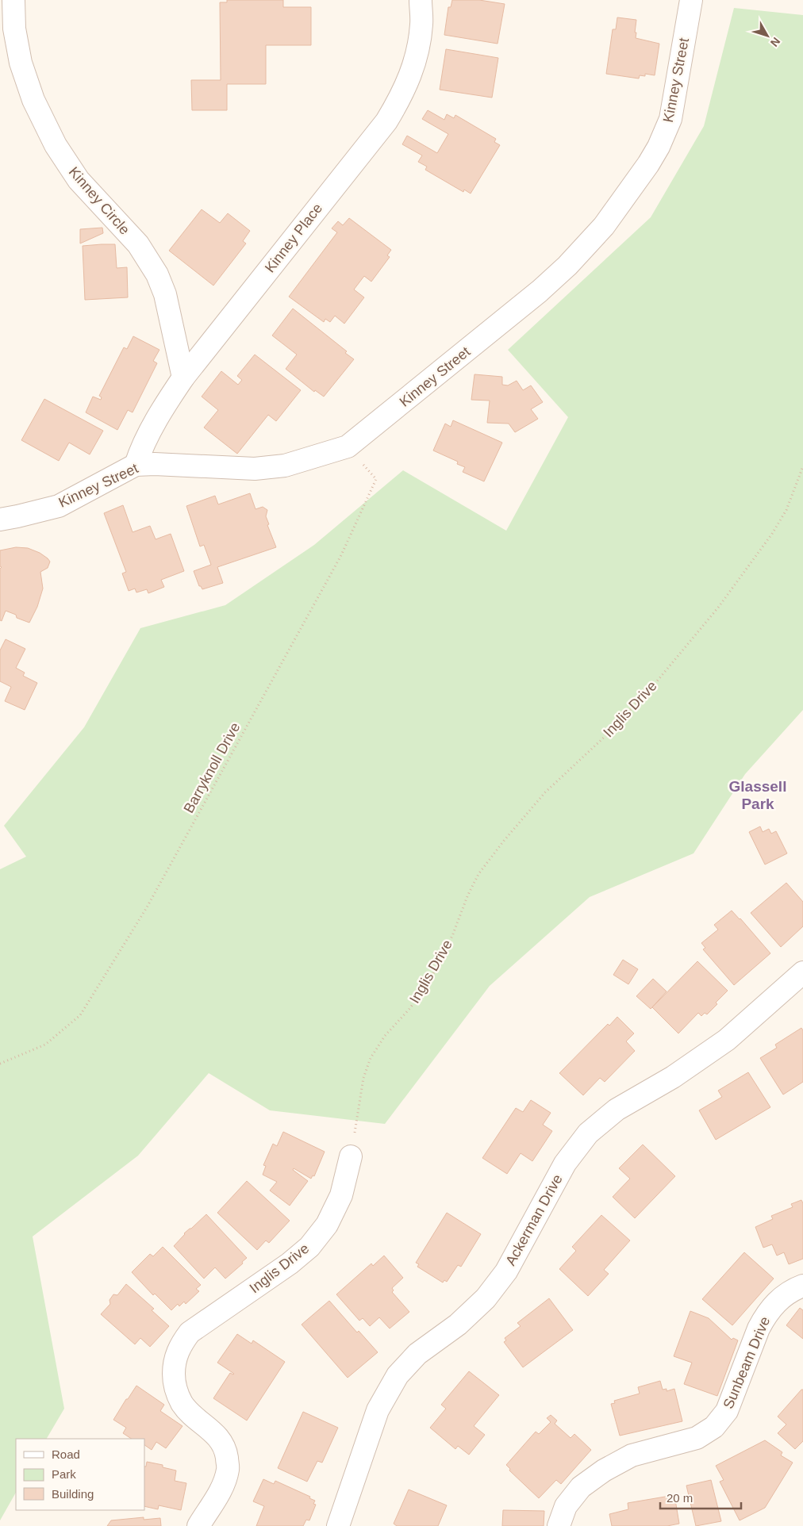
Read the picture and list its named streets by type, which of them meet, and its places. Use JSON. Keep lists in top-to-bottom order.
{
  "streets": {
    "street": [
      "Kinney Street",
      "Kinney Circle",
      "Kinney Place",
      "Inglis Drive",
      "Ackerman Drive",
      "Sunbeam Drive"
    ],
    "path": ["Barryknoll Drive"]
  },
  "crossings": [
    ["Kinney Street", "Kinney Place"],
    ["Kinney Street", "Barryknoll Drive"],
    ["Kinney Circle", "Kinney Place"]
  ],
  "districts": ["Glassell Park"],
  "legend": ["Road", "Park", "Building"],
  "scale_bar": "20 m",
  "north": "bottom right"
}
